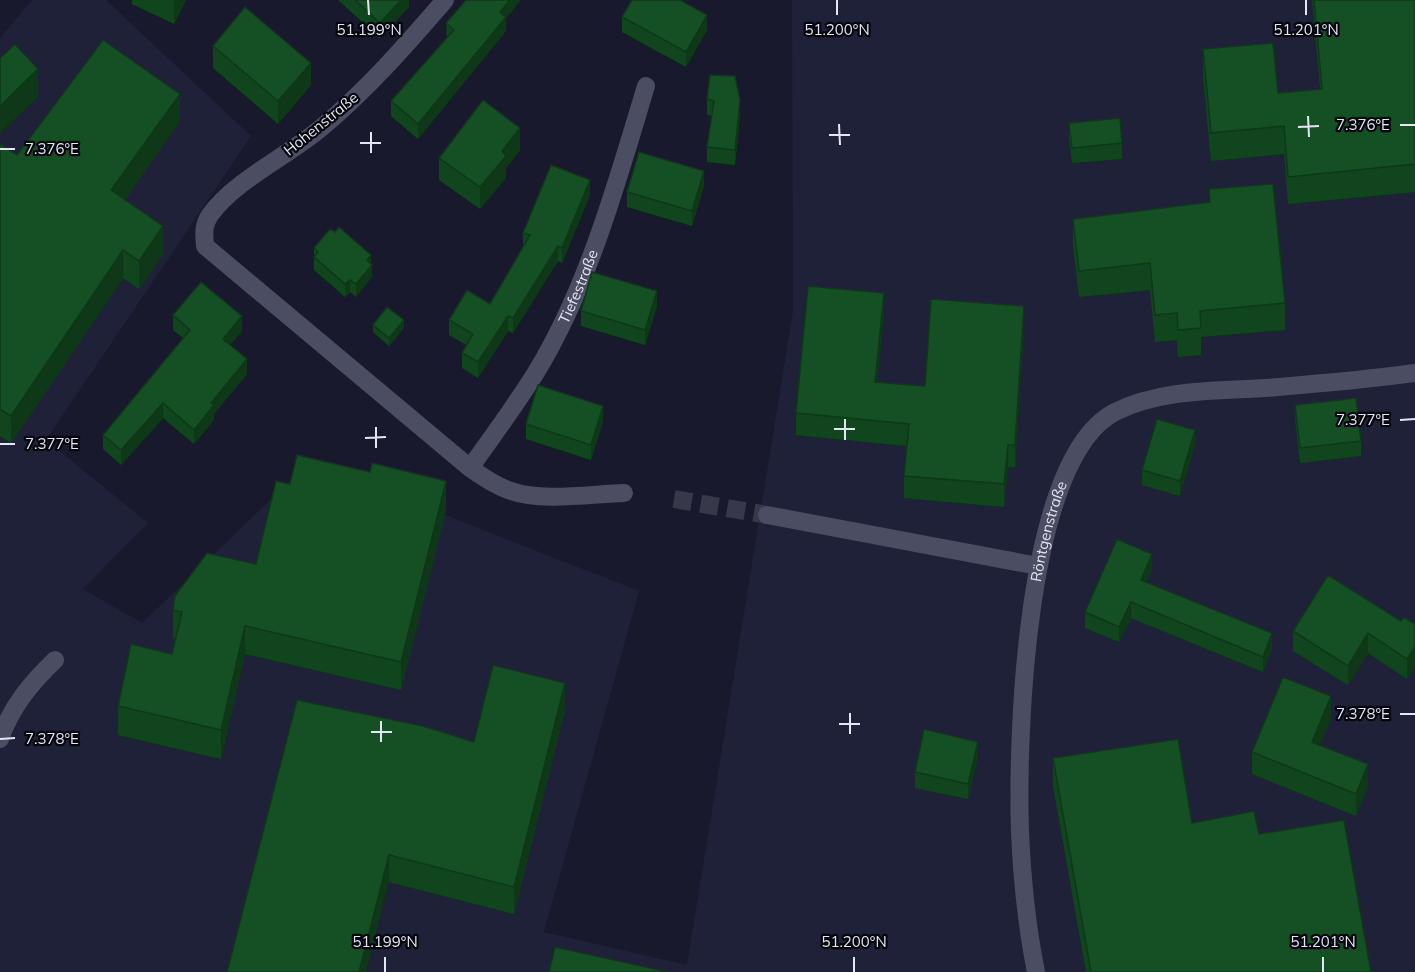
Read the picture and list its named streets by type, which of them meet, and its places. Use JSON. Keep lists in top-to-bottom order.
{
  "streets": {
    "street": ["Hohenstraße", "Tiefestraße", "Röntgenstraße"]
  },
  "crossings": [
    ["Hohenstraße", "Tiefestraße"]
  ],
  "coordinates": [
    "51.199°N",
    "51.200°N",
    "51.201°N",
    "7.376°E",
    "7.377°E",
    "7.378°E"
  ]
}
